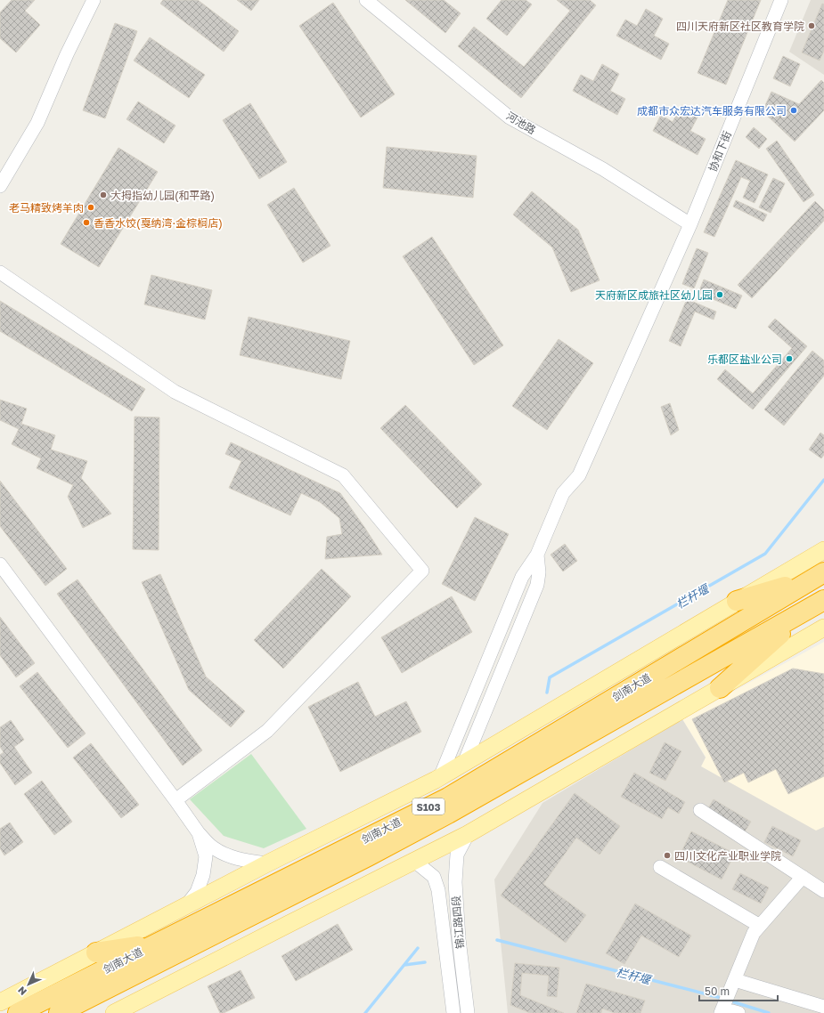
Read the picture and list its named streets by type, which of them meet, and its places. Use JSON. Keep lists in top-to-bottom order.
{
  "streets": {
    "highway": ["剑南大道", "S103"],
    "street": ["河池路", "协和下街", "锦江路四段"]
  },
  "crossings": [
    ["河池路", "协和下街"]
  ],
  "water": ["栏杆堰"],
  "places": [
    "四川天府新区社区教育学院",
    "成都市众宏达汽车服务有限公司",
    "大拇指幼儿园(和平路)",
    "老马精致烤羊肉",
    "香香水饺(戛纳湾·金棕榈店)",
    "天府新区成旅社区幼儿园",
    "乐都区盐业公司",
    "四川文化产业职业学院"
  ],
  "scale_bar": "50 m",
  "north": "bottom left"
}
